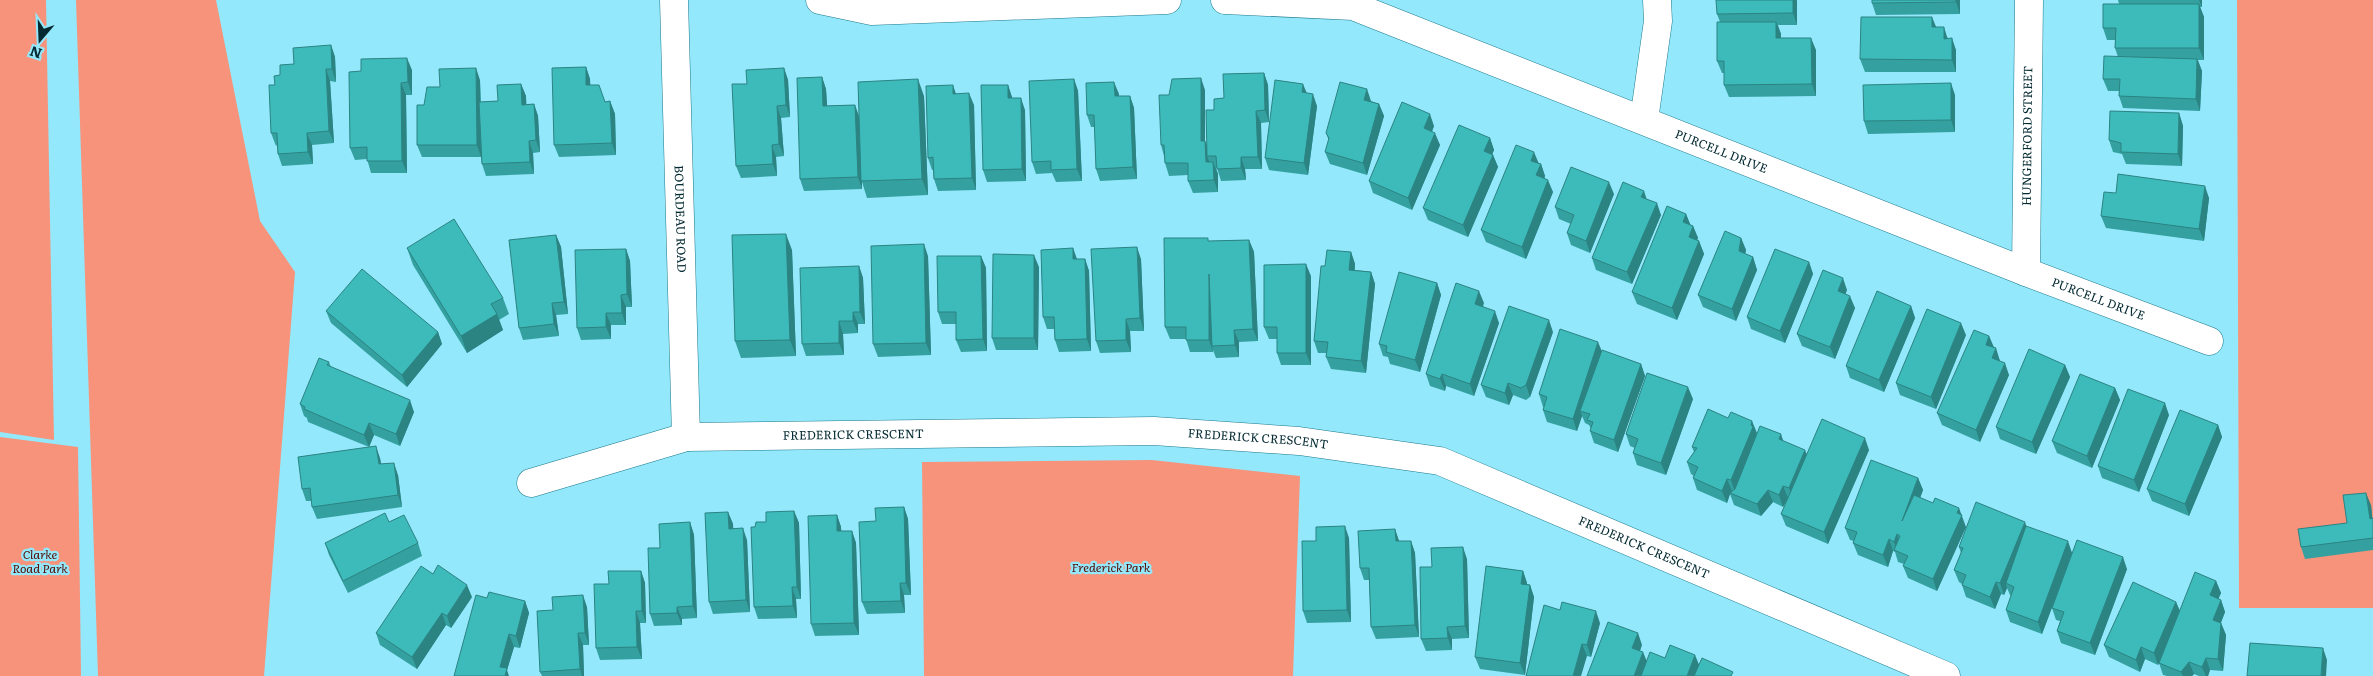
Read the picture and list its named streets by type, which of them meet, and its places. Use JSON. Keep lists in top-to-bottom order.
{
  "streets": {
    "street": [
      "HUNGERFORD STREET",
      "PURCELL DRIVE",
      "BOURDEAU ROAD",
      "FREDERICK CRESCENT"
    ]
  },
  "crossings": [
    ["HUNGERFORD STREET", "PURCELL DRIVE"],
    ["BOURDEAU ROAD", "FREDERICK CRESCENT"]
  ],
  "parks": ["Clarke Road Park", "Frederick Park"],
  "north": "bottom"
}
